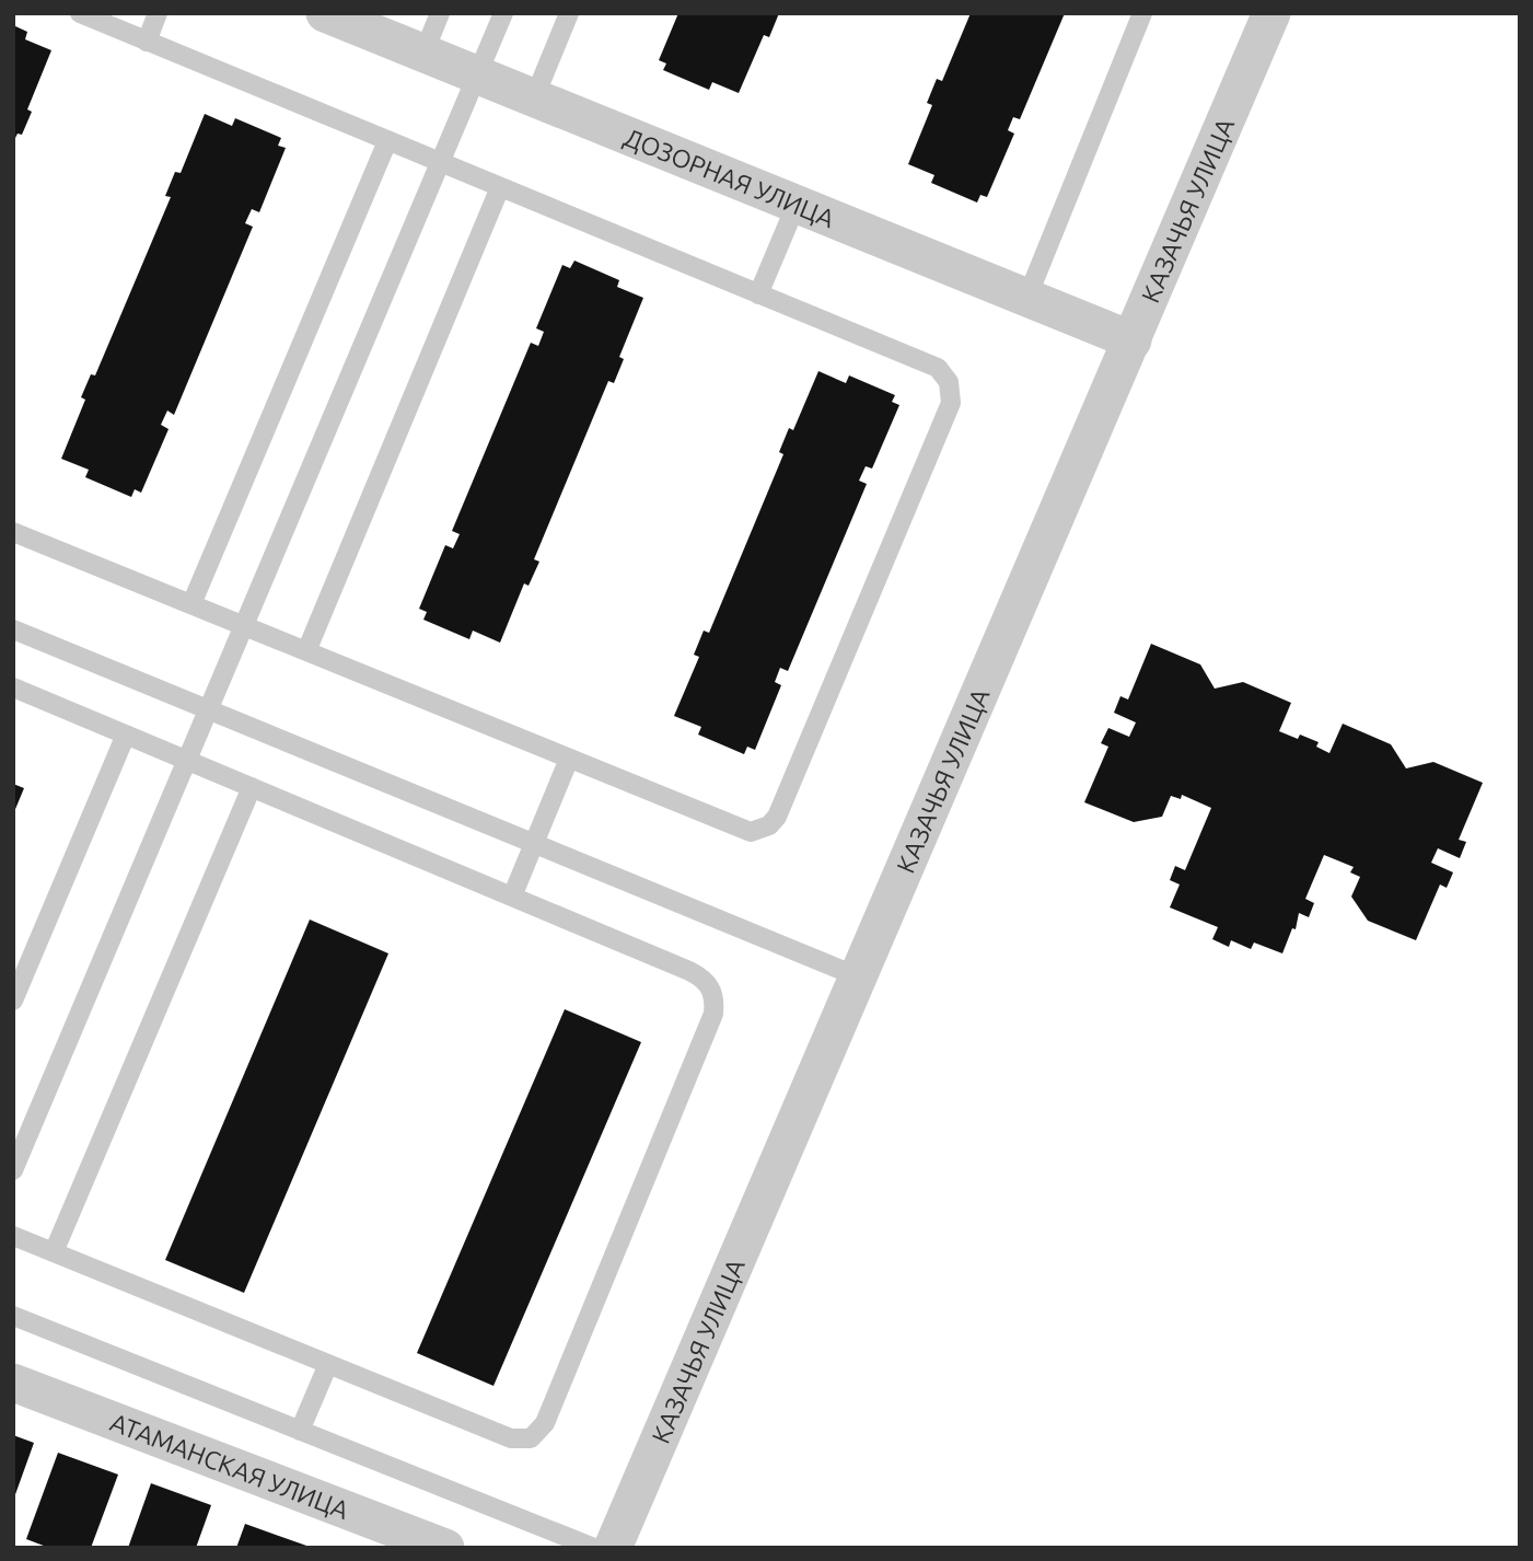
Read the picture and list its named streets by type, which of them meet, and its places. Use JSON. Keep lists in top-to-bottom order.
{
  "streets": {
    "street": ["ДОЗОРНАЯ УЛИЦА", "КАЗАЧЬЯ УЛИЦА", "АТАМАНСКАЯ УЛИЦА"]
  },
  "crossings": [
    ["ДОЗОРНАЯ УЛИЦА", "КАЗАЧЬЯ УЛИЦА"]
  ]
}
